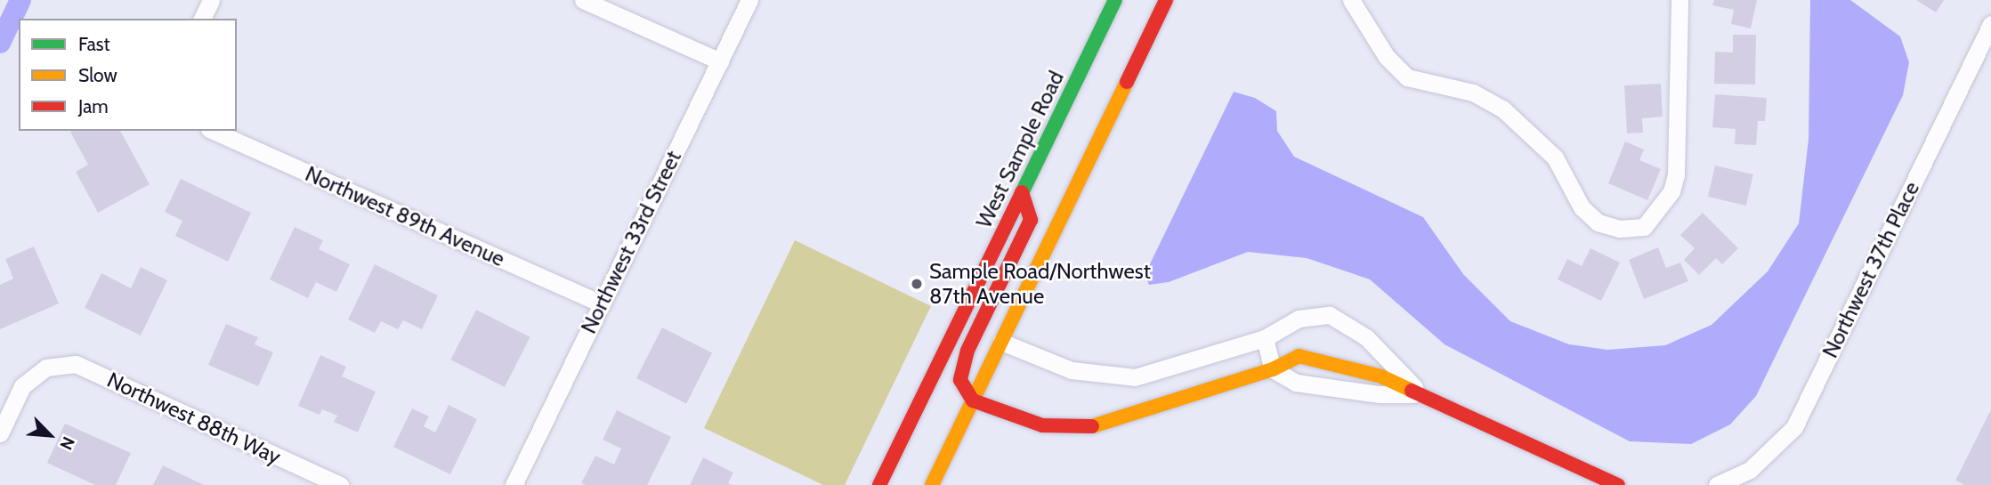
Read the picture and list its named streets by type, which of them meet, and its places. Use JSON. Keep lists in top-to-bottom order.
{
  "streets": {
    "main road": ["West Sample Road"],
    "street": [
      "Northwest 89th Avenue",
      "Northwest 33rd Street",
      "Northwest 37th Place",
      "Northwest 88th Way"
    ]
  },
  "crossings": [
    ["Northwest 89th Avenue", "Northwest 33rd Street"]
  ],
  "places": ["Sample Road/Northwest 87th Avenue"],
  "legend": ["Fast", "Slow", "Jam"],
  "north": "bottom right"
}
